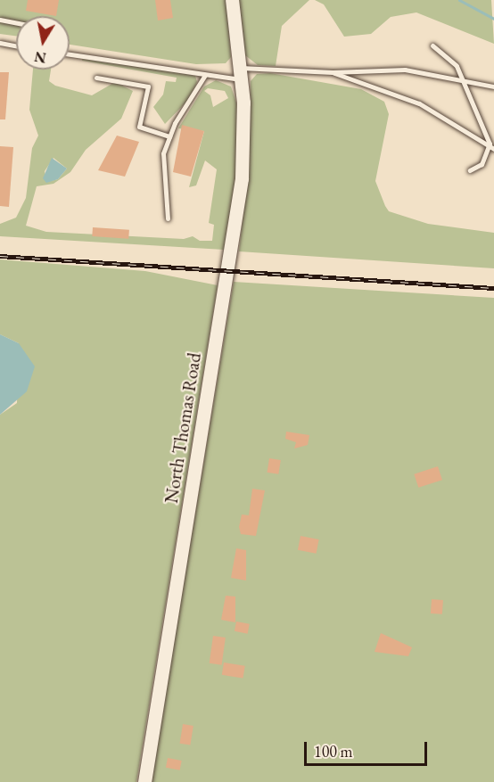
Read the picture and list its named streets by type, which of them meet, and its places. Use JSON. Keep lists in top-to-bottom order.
{
  "streets": {
    "main road": ["North Thomas Road"]
  },
  "scale_bar": "100 m",
  "north": "bottom"
}
